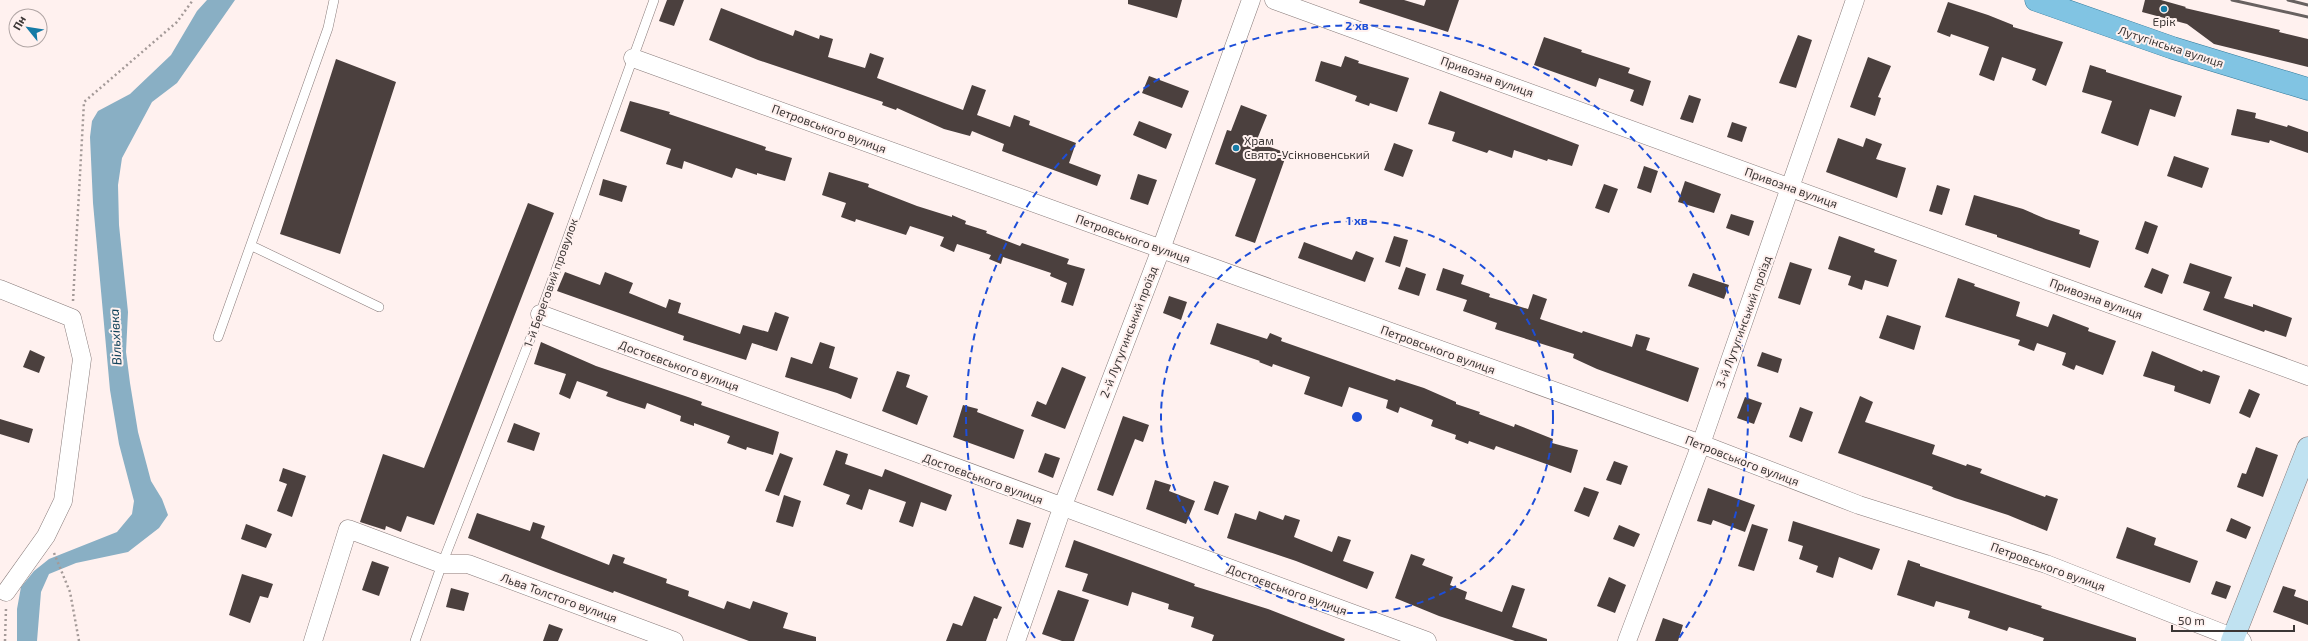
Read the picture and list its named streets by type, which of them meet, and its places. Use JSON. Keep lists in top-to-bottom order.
{
  "streets": {
    "main road": ["Лутугінська вулиця"],
    "street": [
      "Привозна вулиця",
      "Петровського вулиця",
      "3-й Лутугинський проїзд",
      "2-й Лутугинський проїзд",
      "Достоєвського вулиця",
      "Льва Толстого вулиця"
    ],
    "lane": ["1-й Береговий провулок"]
  },
  "crossings": [
    ["Привозна вулиця", "3-й Лутугинський проїзд"],
    ["Петровського вулиця", "1-й Береговий провулок"],
    ["Петровського вулиця", "3-й Лутугинський проїзд"],
    ["Петровського вулиця", "2-й Лутугинський проїзд"],
    ["1-й Береговий провулок", "Достоєвського вулиця"],
    ["1-й Береговий провулок", "Льва Толстого вулиця"],
    ["2-й Лутугинський проїзд", "Достоєвського вулиця"]
  ],
  "water": ["Вільхівка"],
  "places": ["Ерік", "Храм Свято-Усікновенський"],
  "scale_bar": "50 m",
  "north": "top left",
  "rings": ["2 хв", "1 хв"]
}
